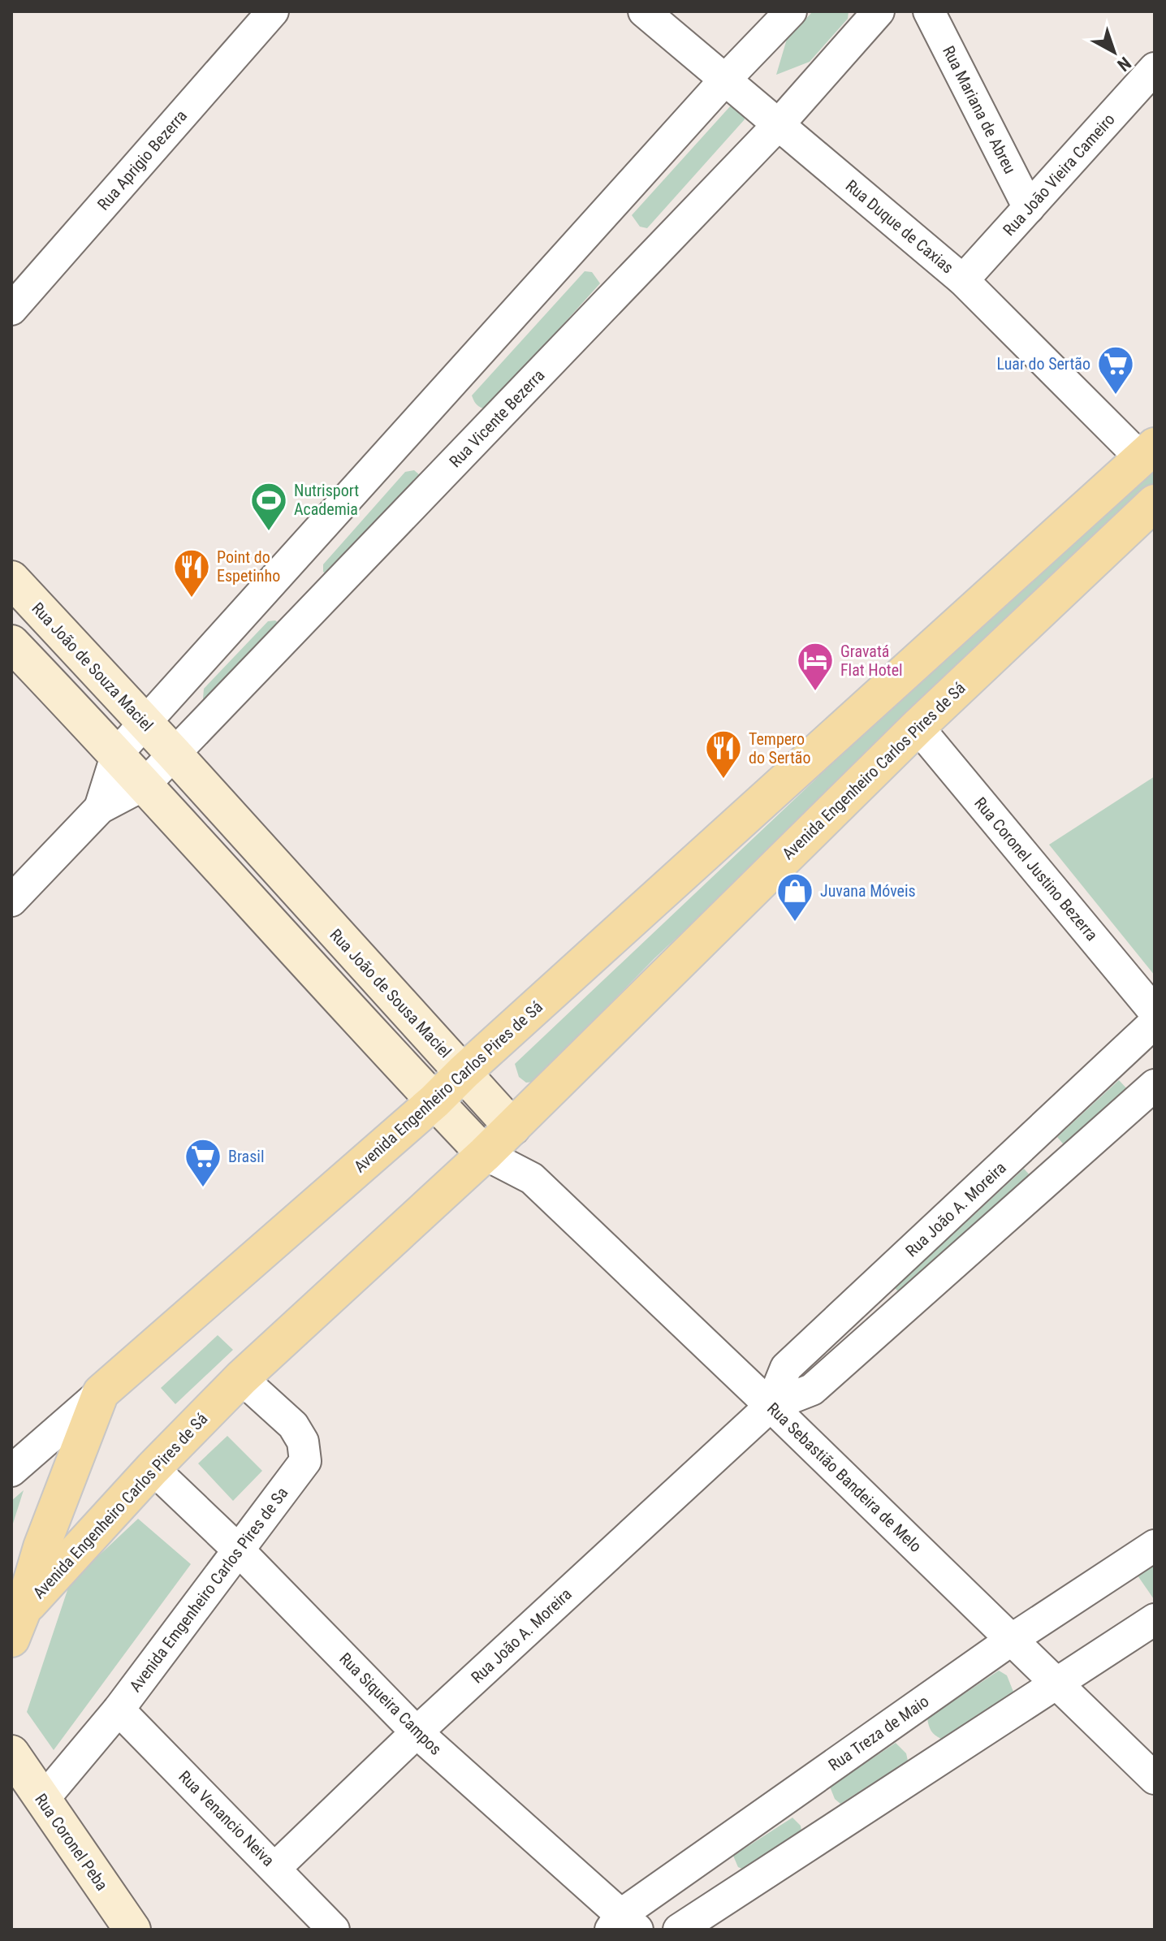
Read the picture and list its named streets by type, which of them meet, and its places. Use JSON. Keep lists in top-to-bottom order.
{
  "streets": {
    "main road": ["Avenida Engenheiro Carlos Pires de Sá"],
    "street": [
      "Rua Mariana de Abreu",
      "Rua Aprigio Bezerra",
      "Rua Joāo Vieira Cameiro",
      "Rua Duque de Caxias",
      "Rua Vicente Bezerra",
      "Rua João de Souza Maciel",
      "Rua Coronel Justino Bezerra",
      "Rua João de Sousa Maciel",
      "Rua João A. Moreira",
      "Rua Sebastião Bandeira de Melo",
      "Avenida Emgenheiro Carlos Pires de Sa",
      "Rua Siqueira Campos",
      "Rua Treza de Maio",
      "Rua Venancio Neiva",
      "Rua Coronel Peba"
    ]
  },
  "crossings": [
    ["Rua Mariana de Abreu", "Rua Joāo Vieira Cameiro"],
    ["Rua Joāo Vieira Cameiro", "Rua Duque de Caxias"],
    ["Rua Duque de Caxias", "Rua Vicente Bezerra"],
    ["Rua Duque de Caxias", "Avenida Engenheiro Carlos Pires de Sá"],
    ["Rua Vicente Bezerra", "Rua João de Souza Maciel"],
    ["Rua Vicente Bezerra", "Rua João de Sousa Maciel"],
    ["Rua João de Souza Maciel", "Rua João de Sousa Maciel"],
    ["Avenida Engenheiro Carlos Pires de Sá", "Rua Coronel Justino Bezerra"],
    ["Avenida Engenheiro Carlos Pires de Sá", "Rua João de Sousa Maciel"],
    ["Avenida Engenheiro Carlos Pires de Sá", "Avenida Emgenheiro Carlos Pires de Sa"],
    ["Avenida Engenheiro Carlos Pires de Sá", "Rua Siqueira Campos"],
    ["Rua João de Sousa Maciel", "Rua Sebastião Bandeira de Melo"],
    ["Rua João A. Moreira", "Rua Sebastião Bandeira de Melo"],
    ["Rua João A. Moreira", "Rua Siqueira Campos"],
    ["Rua João A. Moreira", "Rua Venancio Neiva"],
    ["Rua Sebastião Bandeira de Melo", "Rua Treza de Maio"],
    ["Avenida Emgenheiro Carlos Pires de Sa", "Rua Siqueira Campos"],
    ["Avenida Emgenheiro Carlos Pires de Sa", "Rua Venancio Neiva"],
    ["Avenida Emgenheiro Carlos Pires de Sa", "Rua Coronel Peba"],
    ["Rua Siqueira Campos", "Rua Treza de Maio"]
  ],
  "places": {
    "supermarket": ["Luar do Sertão", "Brasil"],
    "sports": ["Nutrisport Academia"],
    "restaurant": ["Point do Espetinho", "Tempero do Sertão"],
    "hotel": ["Gravatá Flat Hotel"],
    "shop": ["Juvana Móveis"]
  },
  "north": "bottom right"
}
